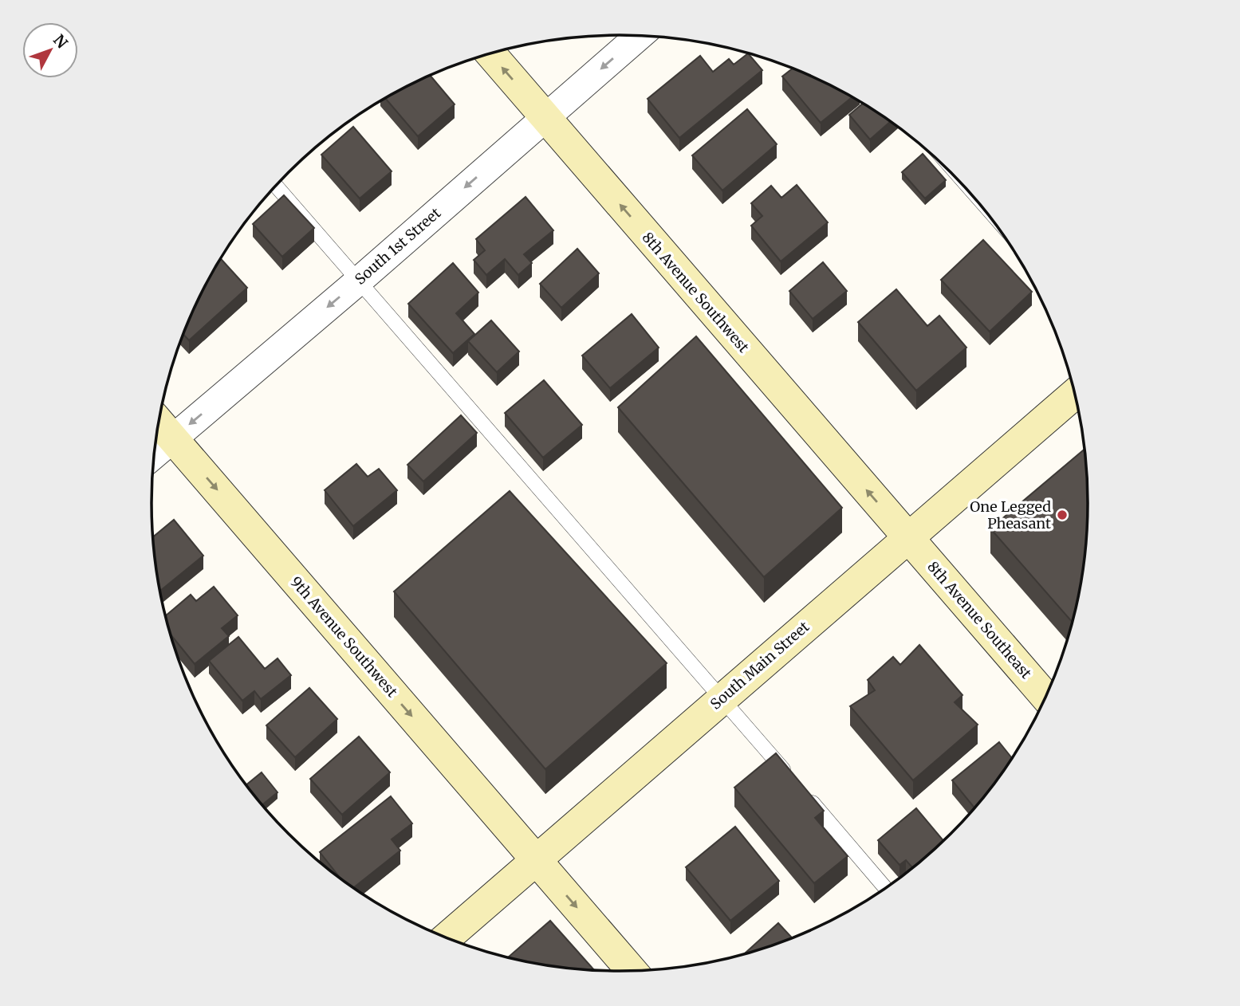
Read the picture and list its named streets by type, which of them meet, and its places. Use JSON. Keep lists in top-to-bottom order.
{
  "streets": {
    "street": [
      "South 1st Street",
      "8th Avenue Southwest",
      "8th Avenue Southeast",
      "9th Avenue Southwest",
      "South Main Street"
    ]
  },
  "crossings": [
    ["South 1st Street", "8th Avenue Southwest"],
    ["South 1st Street", "9th Avenue Southwest"],
    ["8th Avenue Southwest", "8th Avenue Southeast"],
    ["8th Avenue Southwest", "South Main Street"],
    ["8th Avenue Southeast", "South Main Street"],
    ["9th Avenue Southwest", "South Main Street"]
  ],
  "one_way": ["South 1st Street", "8th Avenue Southwest", "9th Avenue Southwest"],
  "places": ["One Legged Pheasant"],
  "north": "top right"
}
